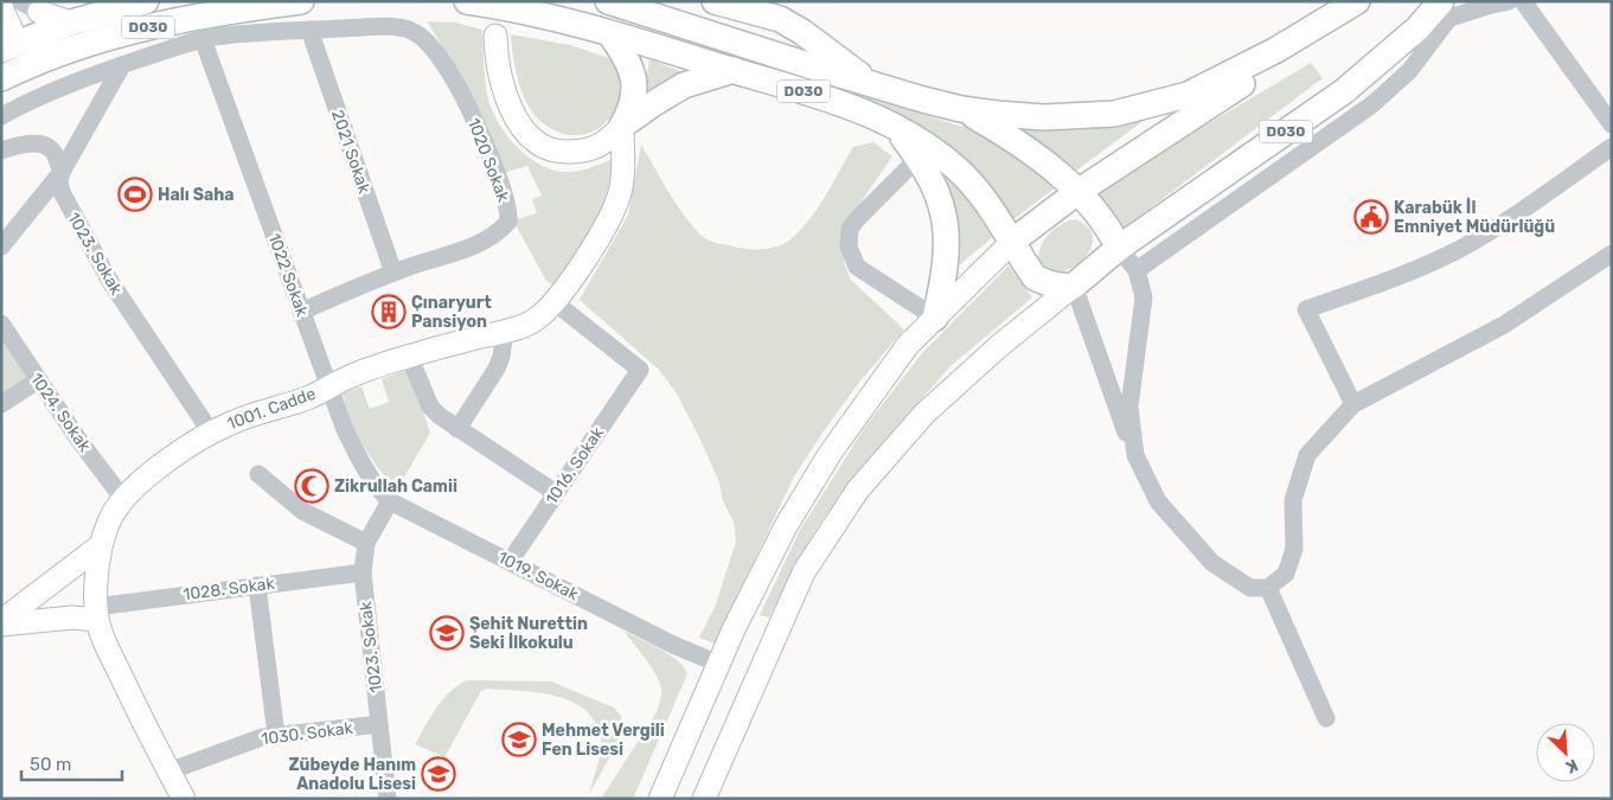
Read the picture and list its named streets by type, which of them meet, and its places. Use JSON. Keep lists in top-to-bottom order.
{
  "streets": {
    "highway": ["D030"],
    "main road": ["1001. Cadde"],
    "street": [
      "2021 Sokak",
      "1020 Sokak",
      "1023. Sokak",
      "1022 Sokak",
      "1024. Sokak",
      "1016. Sokak",
      "1019. Sokak",
      "1028. Sokak",
      "1030. Sokak"
    ]
  },
  "crossings": [
    ["2021 Sokak", "1020 Sokak"],
    ["1020 Sokak", "1022 Sokak"],
    ["1023. Sokak", "1022 Sokak"],
    ["1023. Sokak", "1001. Cadde"],
    ["1023. Sokak", "1019. Sokak"],
    ["1023. Sokak", "1028. Sokak"],
    ["1023. Sokak", "1030. Sokak"],
    ["1022 Sokak", "1001. Cadde"],
    ["1022 Sokak", "1019. Sokak"],
    ["1001. Cadde", "1024. Sokak"],
    ["1001. Cadde", "1016. Sokak"],
    ["1001. Cadde", "1028. Sokak"],
    ["1001. Cadde", "1030. Sokak"],
    ["1016. Sokak", "1019. Sokak"]
  ],
  "places": {
    "sports": ["Halı Saha"],
    "public building": ["Karabük İl Emniyet Müdürlüğü"],
    "building": ["Çınaryurt Pansiyon"],
    "mosque": ["Zikrullah Camii"],
    "school or university": ["Şehit Nurettin Seki İlkokulu", "Mehmet Vergili Fen Lisesi", "Zübeyde Hanım Anadolu Lisesi"]
  },
  "scale_bar": "50 m",
  "north": "bottom right"
}
